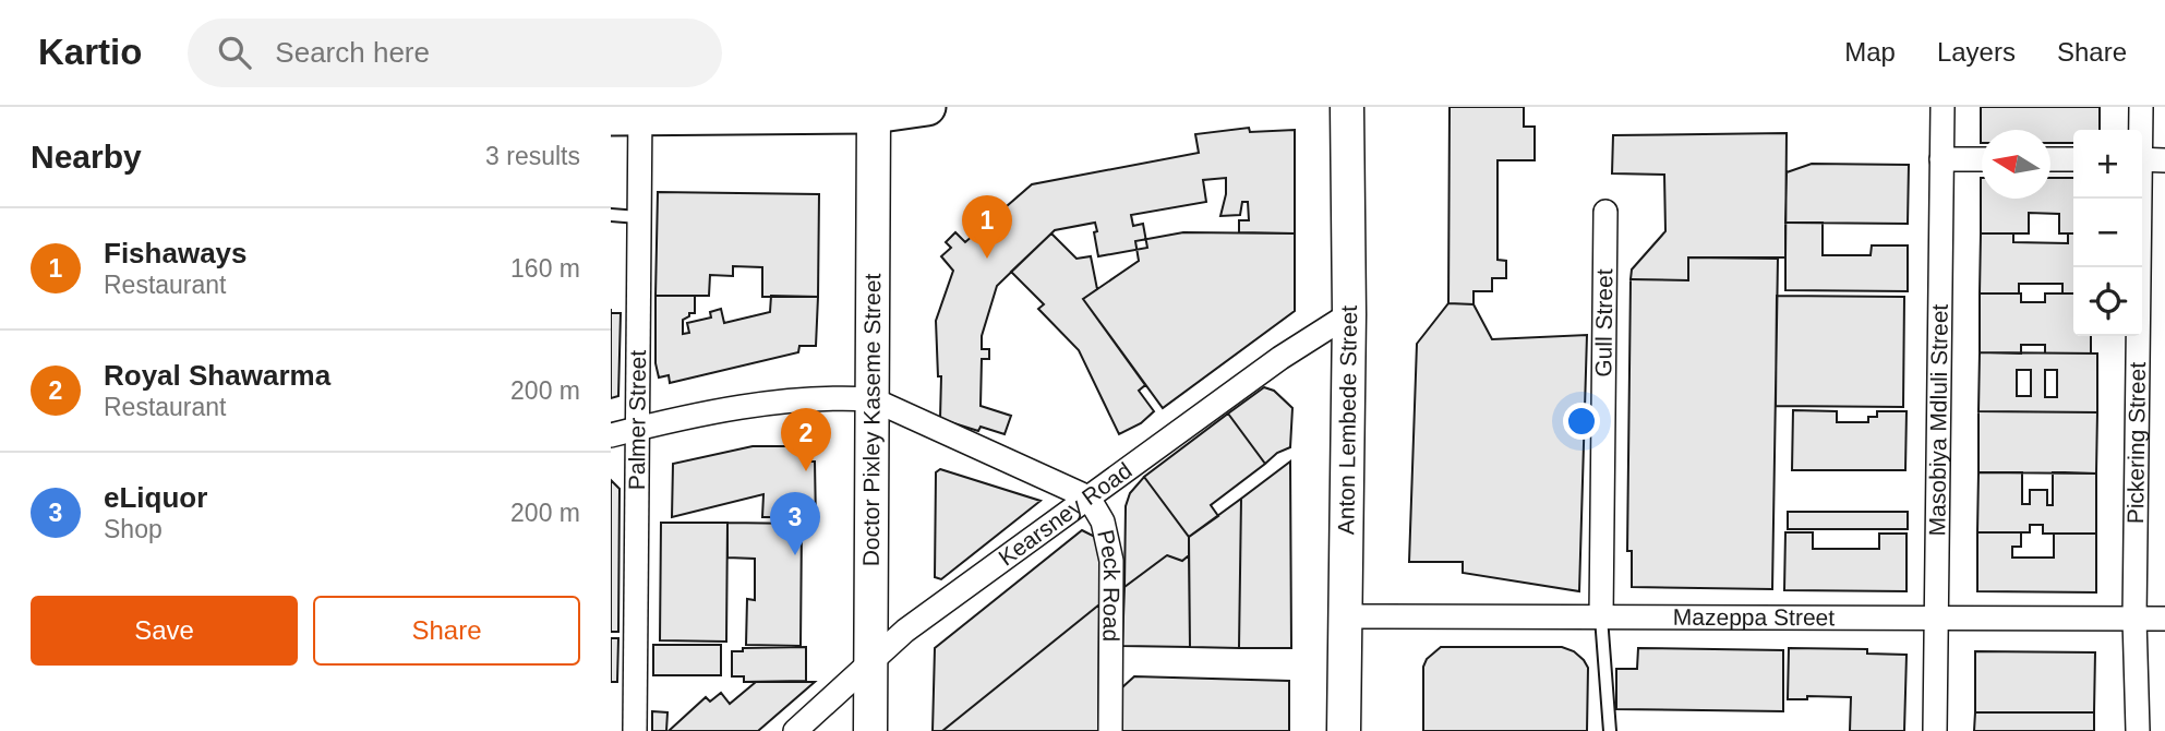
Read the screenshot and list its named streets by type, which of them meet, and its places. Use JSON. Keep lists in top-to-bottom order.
{
  "streets": {
    "main road": ["Doctor Pixley Kaseme Street", "Anton Lembede Street"],
    "street": [
      "Gull Street",
      "Palmer Street",
      "Masobiya Mdluli Street",
      "Pickering Street",
      "Kearsney Road",
      "Peck Road",
      "Mazeppa Street"
    ]
  },
  "crossings": [
    ["Gull Street", "Mazeppa Street"],
    ["Doctor Pixley Kaseme Street", "Kearsney Road"],
    ["Doctor Pixley Kaseme Street", "Peck Road"],
    ["Anton Lembede Street", "Kearsney Road"],
    ["Anton Lembede Street", "Mazeppa Street"],
    ["Masobiya Mdluli Street", "Mazeppa Street"],
    ["Pickering Street", "Mazeppa Street"],
    ["Kearsney Road", "Peck Road"]
  ],
  "north": "left",
  "page": {
    "header": "Kartio",
    "search": "Search here",
    "nav": ["Map", "Layers", "Share"],
    "heading": ["Nearby", "3 results"],
    "map_buttons": ["+", "−"],
    "pins": ["1", "2", "3"],
    "list": [
      {
        "mark": "1",
        "name": "Fishaways",
        "note": "Restaurant",
        "value": "160 m"
      },
      {
        "mark": "2",
        "name": "Royal Shawarma",
        "note": "Restaurant",
        "value": "200 m"
      },
      {
        "mark": "3",
        "name": "eLiquor",
        "note": "Shop",
        "value": "200 m"
      }
    ],
    "buttons": ["Save", "Share"]
  }
}
